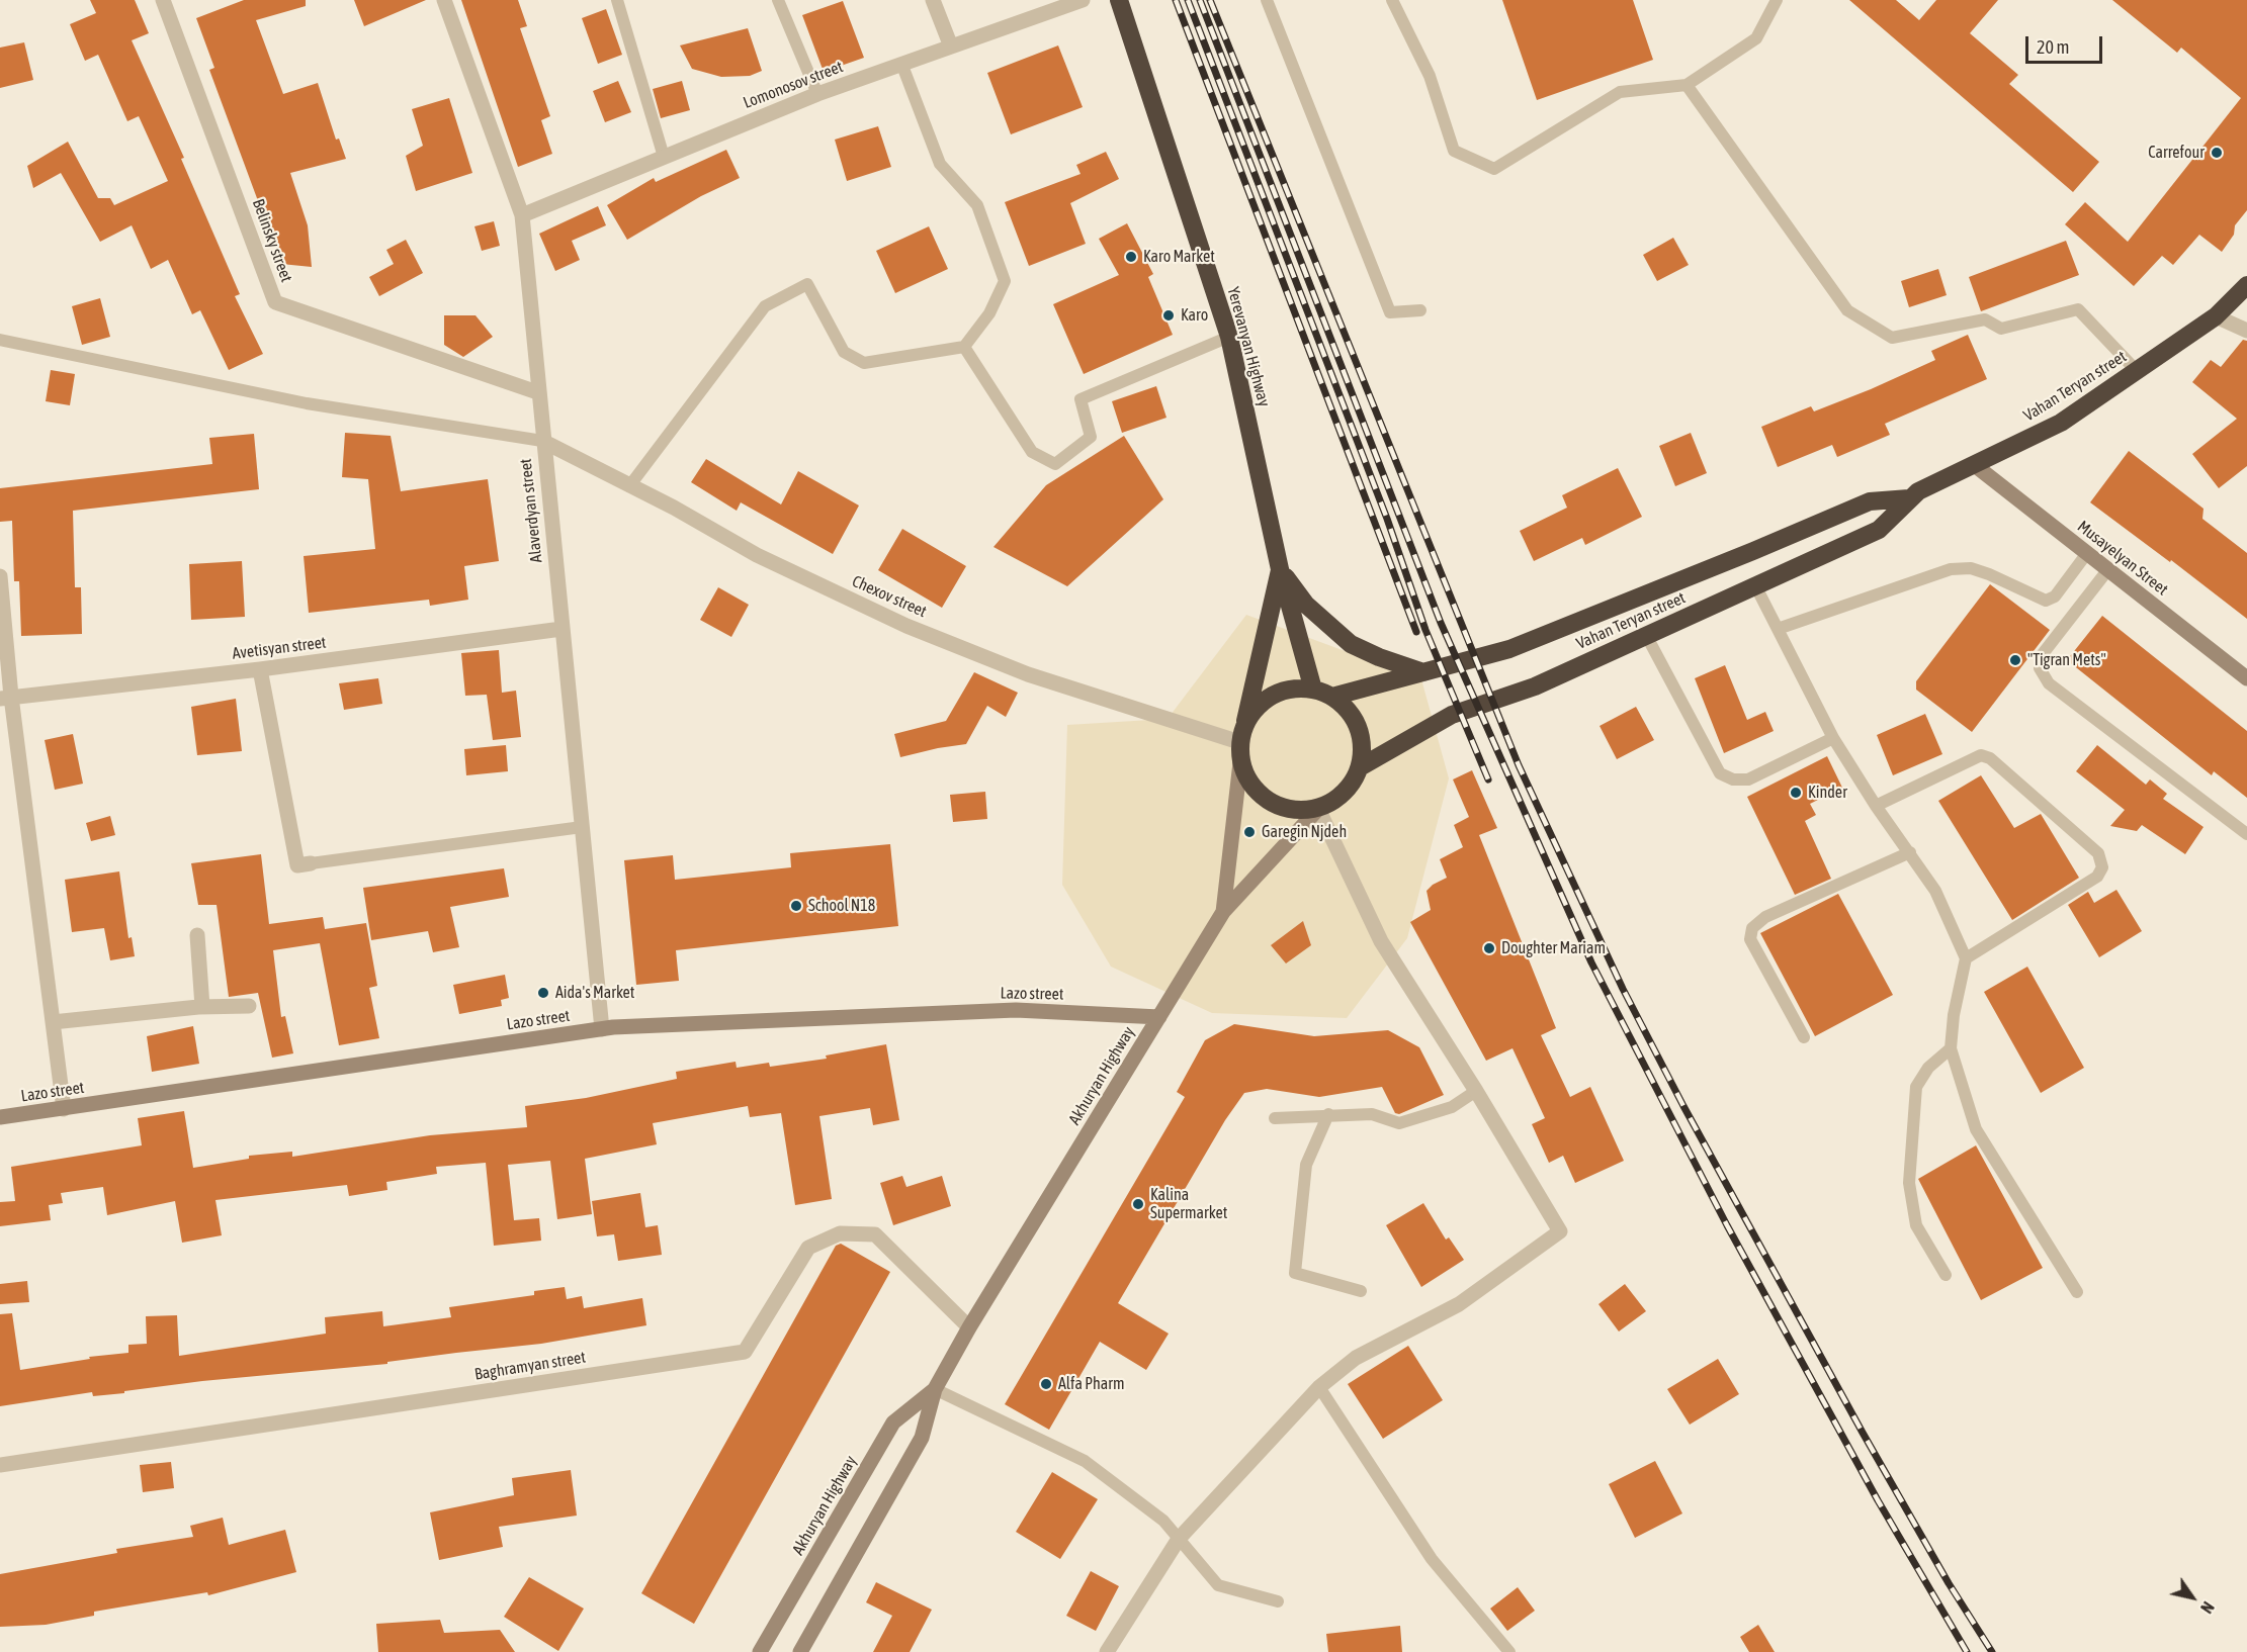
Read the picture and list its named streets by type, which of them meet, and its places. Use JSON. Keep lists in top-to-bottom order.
{
  "streets": {
    "highway": ["Yerevanyan Highway", "Vahan Teryan street"],
    "street": [
      "Lomonosov street",
      "Belinsky street",
      "Alaverdyan street",
      "Musayelyan Street",
      "Chexov street",
      "Avetisyan street",
      "Lazo street",
      "Akhuryan Highway",
      "Baghramyan street"
    ]
  },
  "crossings": [
    ["Lomonosov street", "Alaverdyan street"],
    ["Belinsky street", "Alaverdyan street"],
    ["Yerevanyan Highway", "Vahan Teryan street"],
    ["Yerevanyan Highway", "Chexov street"],
    ["Yerevanyan Highway", "Akhuryan Highway"],
    ["Vahan Teryan street", "Musayelyan Street"],
    ["Vahan Teryan street", "Chexov street"],
    ["Vahan Teryan street", "Akhuryan Highway"],
    ["Alaverdyan street", "Chexov street"],
    ["Alaverdyan street", "Avetisyan street"],
    ["Alaverdyan street", "Lazo street"],
    ["Chexov street", "Akhuryan Highway"],
    ["Lazo street", "Akhuryan Highway"],
    ["Akhuryan Highway", "Baghramyan street"]
  ],
  "places": [
    "Carrefour",
    "Karo Market",
    "Karo",
    "\"Tigran Mets\"",
    "Kinder",
    "Garegin Njdeh",
    "School N18",
    "Doughter Mariam",
    "Aida's Market",
    "Kalina Supermarket",
    "Alfa Pharm"
  ],
  "scale_bar": "20 m",
  "north": "bottom right"
}
